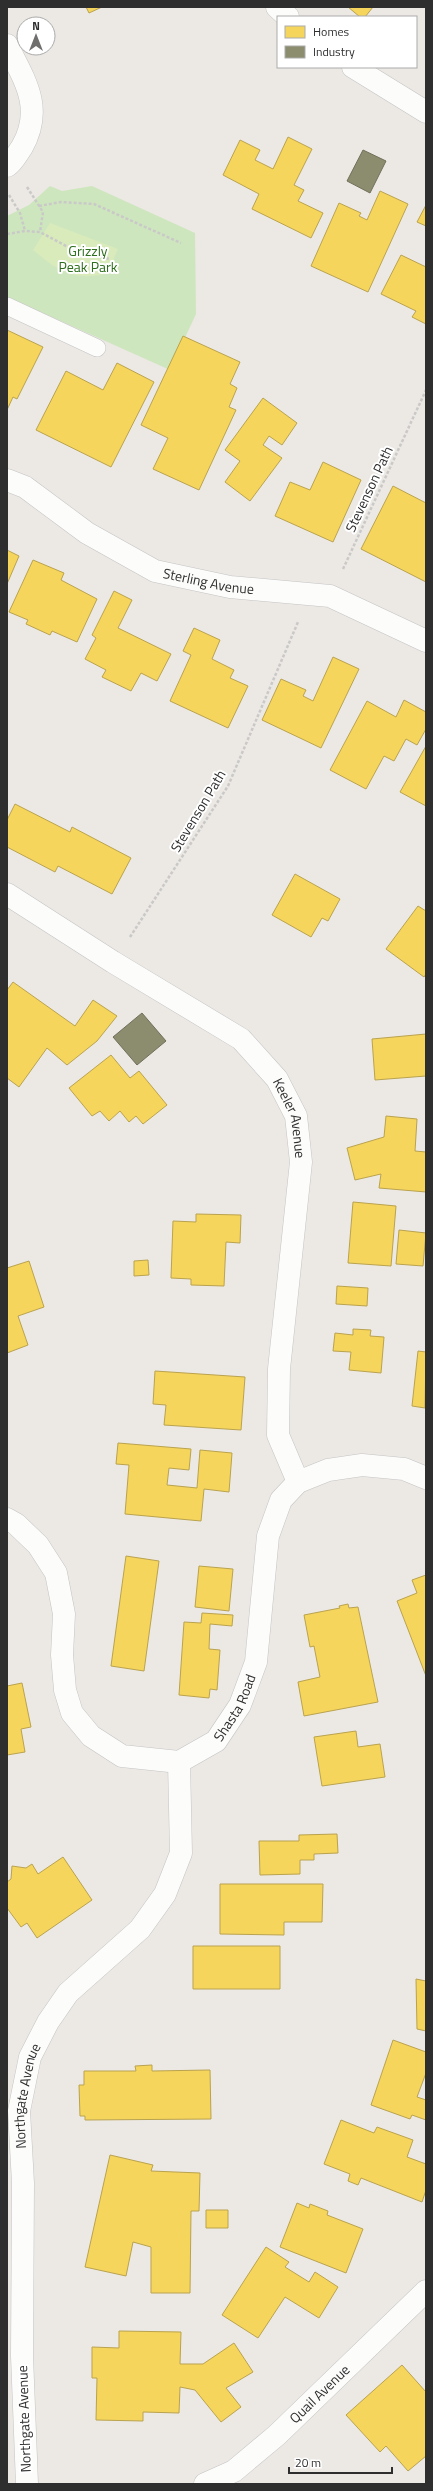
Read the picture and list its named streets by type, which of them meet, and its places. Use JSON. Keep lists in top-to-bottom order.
{
  "streets": {
    "street": [
      "Sterling Avenue",
      "Keeler Avenue",
      "Shasta Road",
      "Northgate Avenue",
      "Quail Avenue"
    ],
    "path": ["Stevenson Path"]
  },
  "crossings": [
    ["Stevenson Path", "Sterling Avenue"],
    ["Stevenson Path", "Keeler Avenue"],
    ["Keeler Avenue", "Shasta Road"],
    ["Shasta Road", "Northgate Avenue"]
  ],
  "parks": ["Grizzly Peak Park"],
  "legend": ["Homes", "Industry"],
  "scale_bar": "20 m",
  "north": "top"
}
